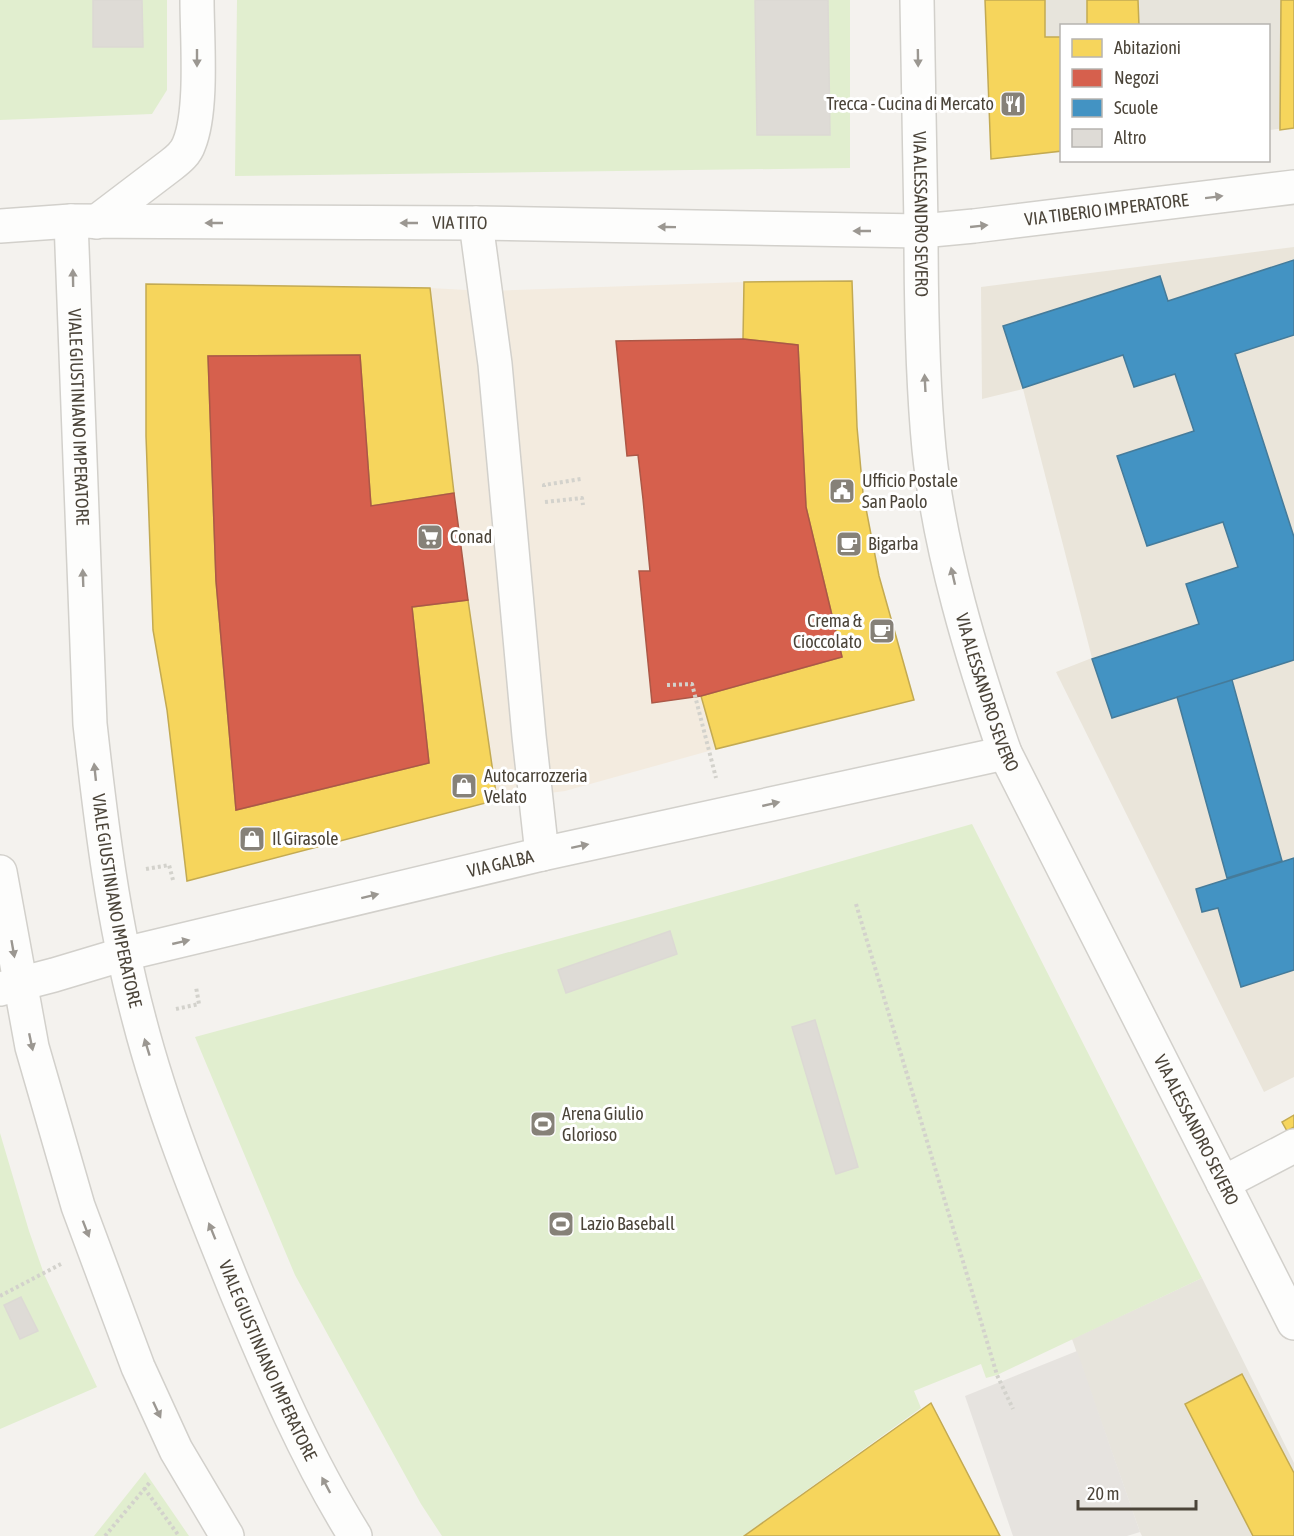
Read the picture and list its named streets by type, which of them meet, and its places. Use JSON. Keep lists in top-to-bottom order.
{
  "streets": {
    "street": [
      "VIA TIBERIO IMPERATORE",
      "VIA ALESSANDRO SEVERO",
      "VIA TITO",
      "VIALE GIUSTINIANO IMPERATORE",
      "VIA GALBA"
    ]
  },
  "crossings": [
    ["VIA TIBERIO IMPERATORE", "VIA ALESSANDRO SEVERO"],
    ["VIA TIBERIO IMPERATORE", "VIA TITO"],
    ["VIA ALESSANDRO SEVERO", "VIA TITO"],
    ["VIA ALESSANDRO SEVERO", "VIA GALBA"],
    ["VIA TITO", "VIALE GIUSTINIANO IMPERATORE"],
    ["VIALE GIUSTINIANO IMPERATORE", "VIA GALBA"]
  ],
  "one_way": ["VIA TIBERIO IMPERATORE", "VIA TITO", "VIA GALBA"],
  "places": {
    "restaurant": ["Trecca - Cucina di Mercato"],
    "public building": ["Ufficio Postale San Paolo"],
    "supermarket": ["Conad"],
    "cafe": ["Bigarba", "Crema & Cioccolato"],
    "shop": ["Autocarrozzeria Velato", "Il Girasole"],
    "sports": ["Arena Giulio Glorioso", "Lazio Baseball"]
  },
  "legend": [
    "Abitazioni",
    "Negozi",
    "Scuole",
    "Altro"
  ],
  "scale_bar": "20 m"
}
